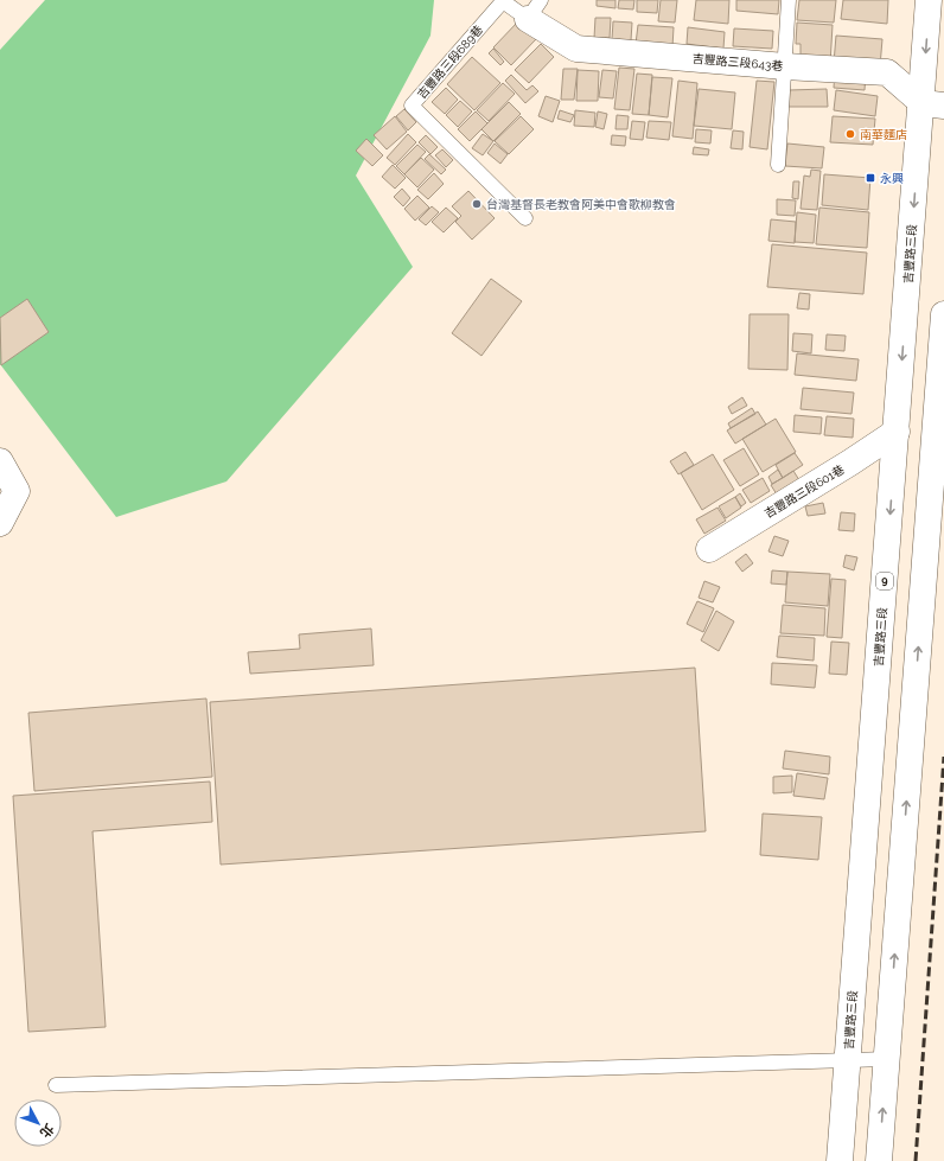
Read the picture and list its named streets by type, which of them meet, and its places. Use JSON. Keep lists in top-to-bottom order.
{
  "streets": {
    "main road": [
      "吉豐路三段643巷",
      "吉豐路三段",
      "吉豐路三段601巷",
      "9"
    ],
    "lane": ["吉豐路三段689巷"]
  },
  "crossings": [
    ["吉豐路三段689巷", "吉豐路三段643巷"],
    ["吉豐路三段643巷", "吉豐路三段"],
    ["吉豐路三段", "吉豐路三段601巷"]
  ],
  "places": {
    "other": ["南華麵店", "台灣基督長老教會阿美中會歌柳教會"],
    "transit": ["永興"]
  },
  "north": "bottom right"
}
